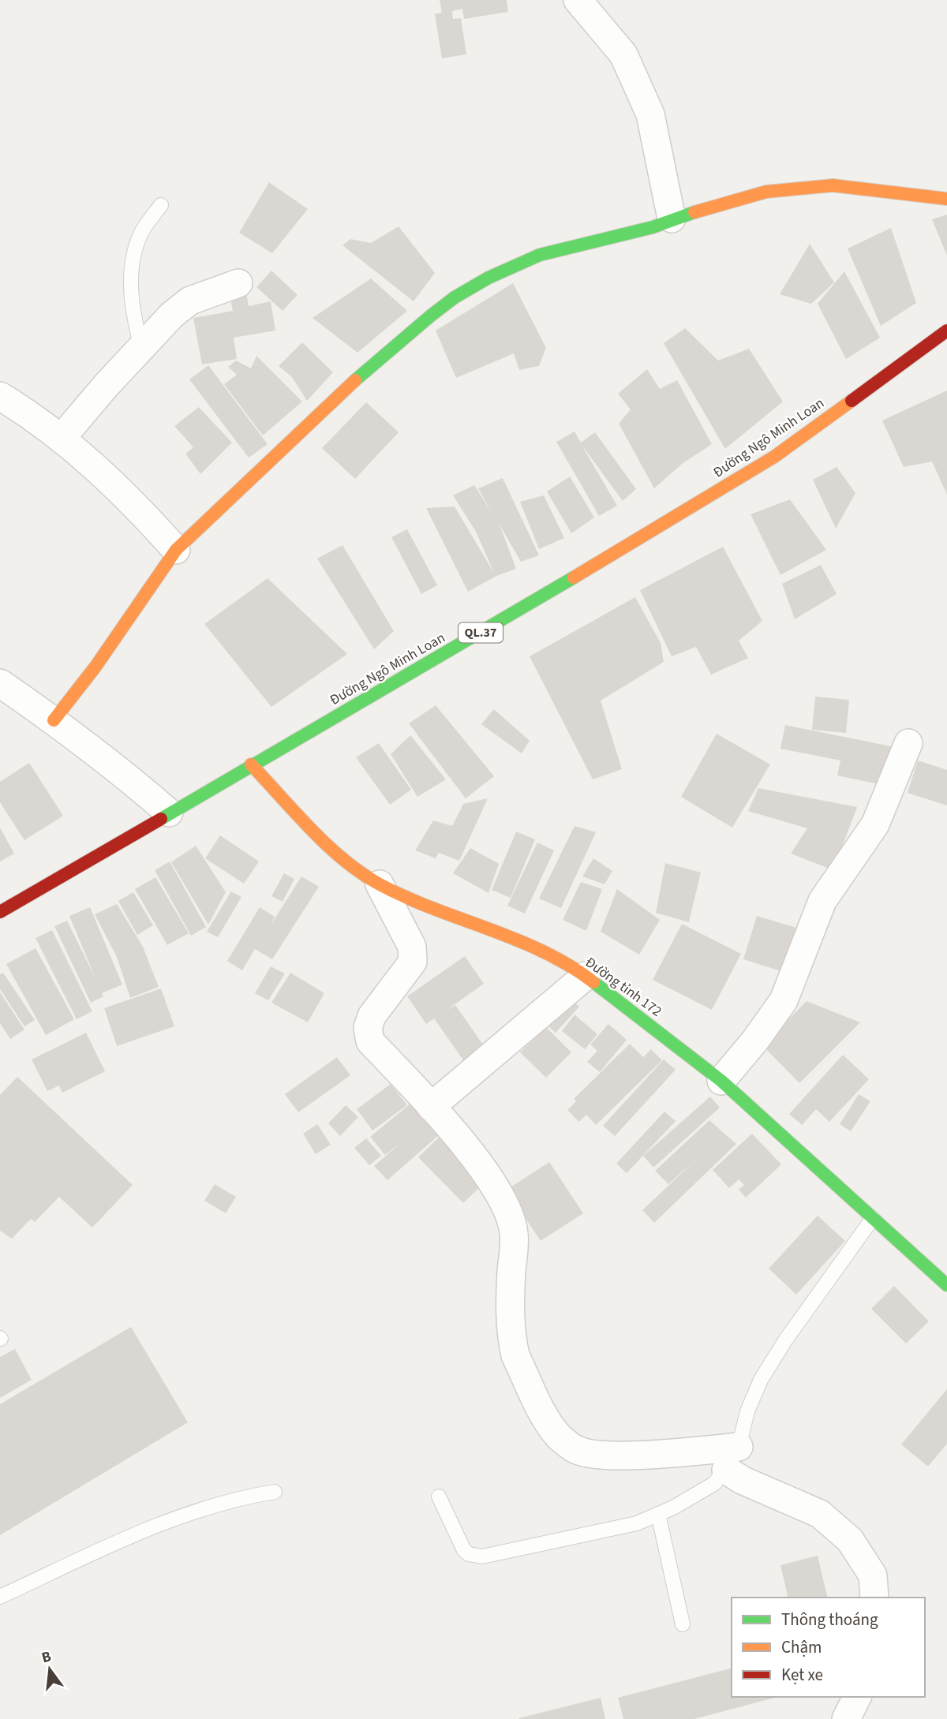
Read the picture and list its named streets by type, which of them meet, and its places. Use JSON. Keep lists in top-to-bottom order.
{
  "streets": {
    "main road": ["Đường Ngô Minh Loan", "QL.37", "Đường tỉnh 172"]
  },
  "crossings": [
    ["Đường Ngô Minh Loan", "Đường tỉnh 172"]
  ],
  "legend": ["Thông thoáng", "Chậm", "Kẹt xe"],
  "north": "top"
}
